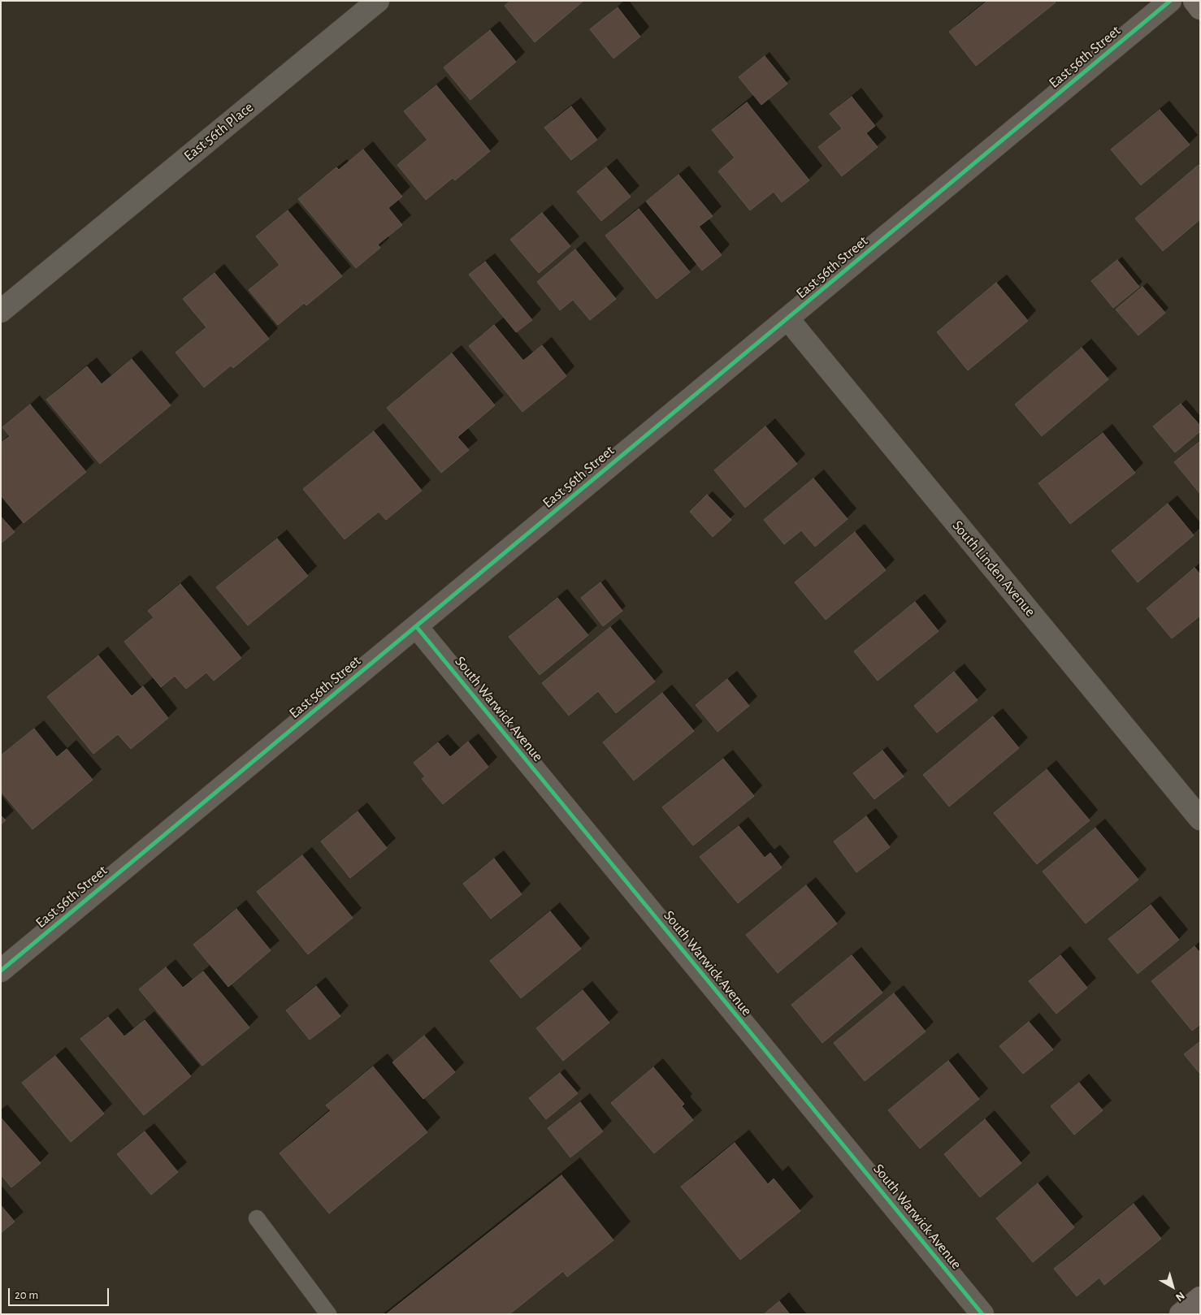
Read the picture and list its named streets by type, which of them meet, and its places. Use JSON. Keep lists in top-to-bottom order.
{
  "streets": {
    "street": [
      "East 56th Street",
      "East 56th Place",
      "South Linden Avenue",
      "South Warwick Avenue"
    ]
  },
  "crossings": [
    ["East 56th Street", "South Linden Avenue"],
    ["East 56th Street", "South Warwick Avenue"]
  ],
  "scale_bar": "20 m",
  "north": "bottom right"
}
